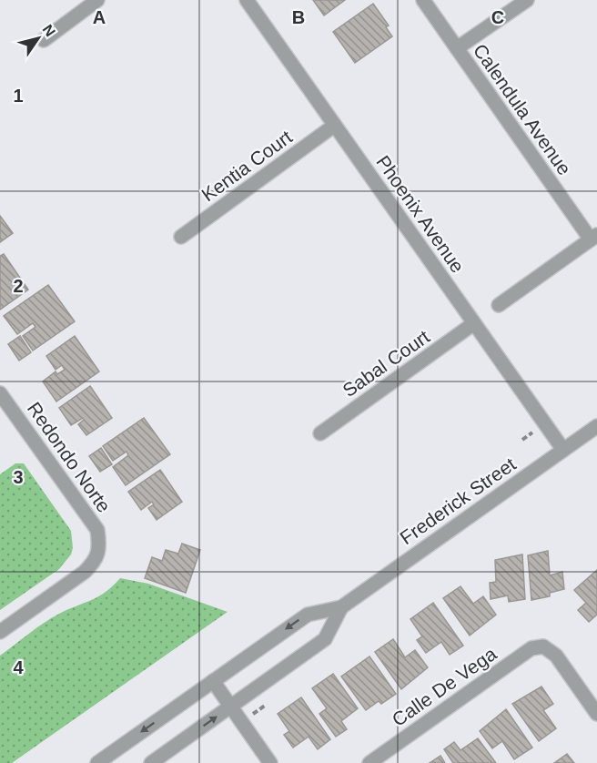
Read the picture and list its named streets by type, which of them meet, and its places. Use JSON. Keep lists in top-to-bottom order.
{
  "streets": {
    "street": [
      "Calendula Avenue",
      "Kentia Court",
      "Phoenix Avenue",
      "Sabal Court",
      "Redondo Norte",
      "Frederick Street",
      "Calle De Vega"
    ]
  },
  "crossings": [
    ["Kentia Court", "Phoenix Avenue"],
    ["Phoenix Avenue", "Sabal Court"],
    ["Phoenix Avenue", "Frederick Street"]
  ],
  "north": "top right",
  "grid": {
    "columns": ["A", "B", "C"],
    "rows": [
      "1",
      "2",
      "3",
      "4"
    ]
  }
}
